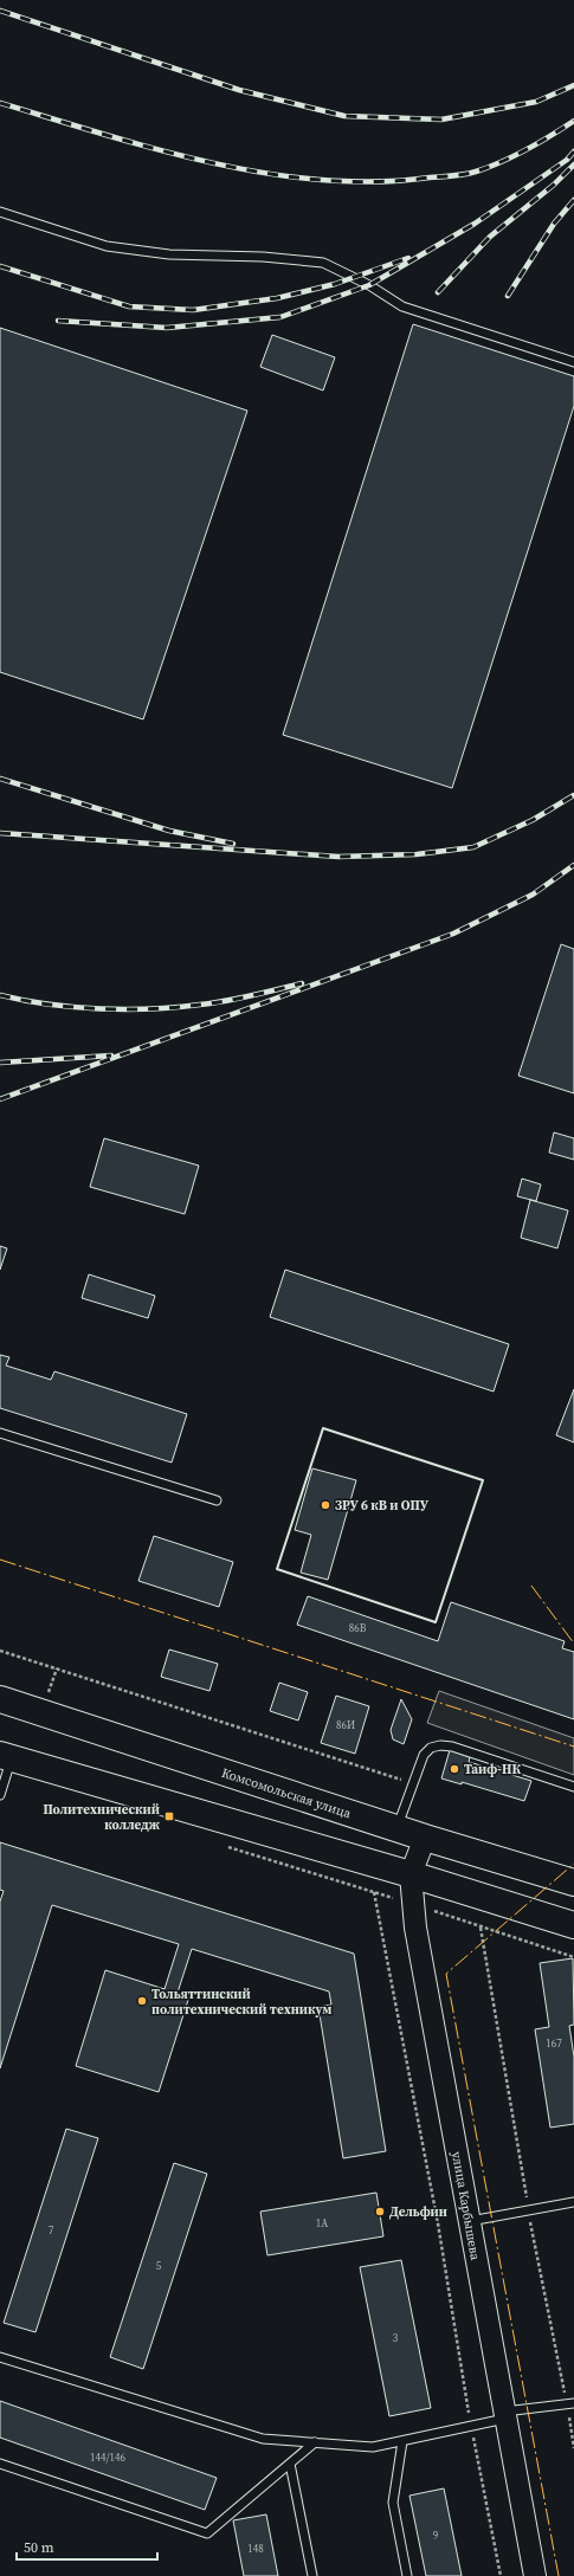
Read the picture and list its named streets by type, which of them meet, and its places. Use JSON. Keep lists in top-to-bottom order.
{
  "streets": {
    "main road": ["Комсомольская улица"],
    "street": ["улица Карбышева"]
  },
  "crossings": [
    ["Комсомольская улица", "улица Карбышева"]
  ],
  "places": {
    "other": [
      "ЗРУ 6 кВ и ОПУ",
      "Таиф-НК",
      "Тольяттинский политехнический техникум",
      "Дельфин"
    ],
    "transit": ["Политехнический колледж"]
  },
  "house_numbers": [
    "86В",
    "86И",
    "167",
    "1А",
    "7",
    "5",
    "3",
    "144/146",
    "9",
    "148"
  ],
  "scale_bar": "50 m"
}
